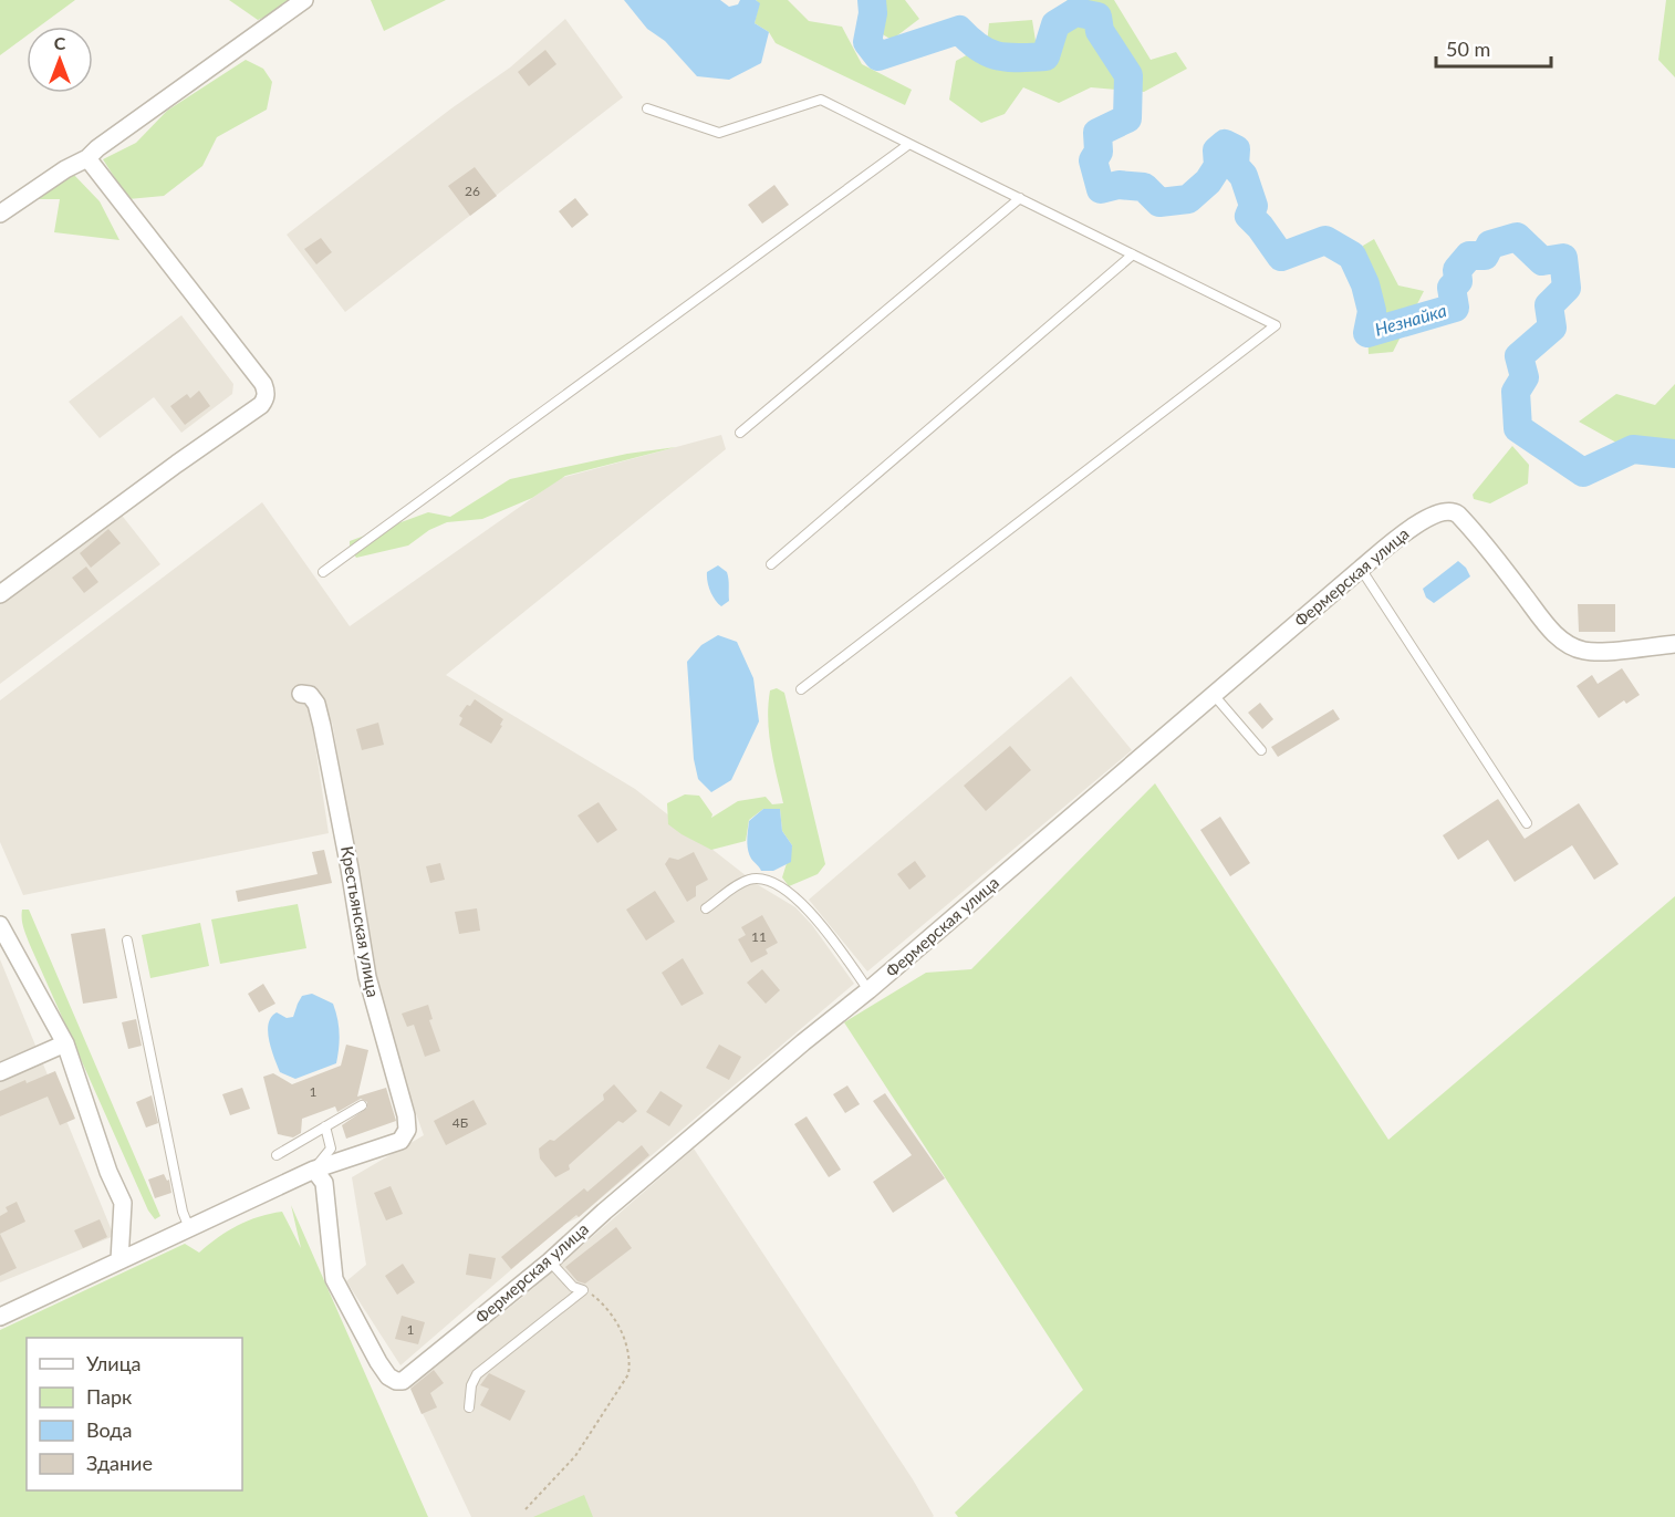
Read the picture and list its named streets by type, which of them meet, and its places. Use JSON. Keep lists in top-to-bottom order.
{
  "streets": {
    "street": ["Фермерская улица", "Крестьянская улица"]
  },
  "crossings": [
    ["Фермерская улица", "Крестьянская улица"]
  ],
  "water": ["Незнайка"],
  "house_numbers": [
    "26",
    "11",
    "1",
    "4Б",
    "1"
  ],
  "legend": [
    "Улица",
    "Парк",
    "Вода",
    "Здание"
  ],
  "scale_bar": "50 m",
  "north": "top"
}
